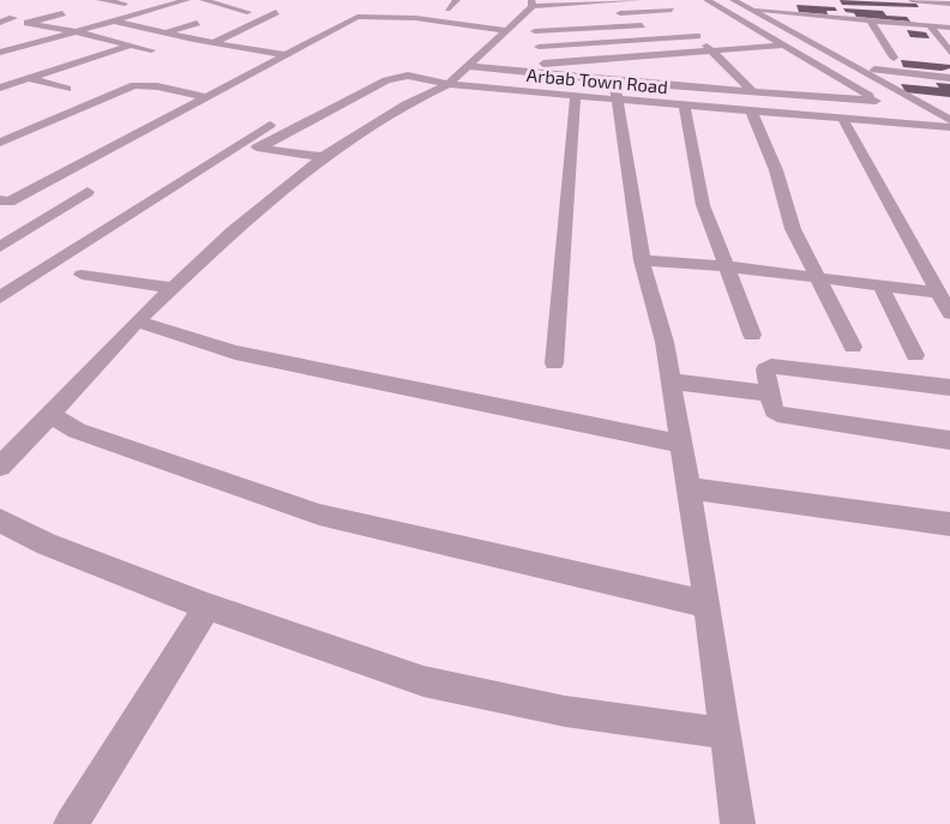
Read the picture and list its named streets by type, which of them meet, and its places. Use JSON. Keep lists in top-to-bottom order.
{
  "streets": {
    "street": ["Arbab Town Road"]
  }
}
